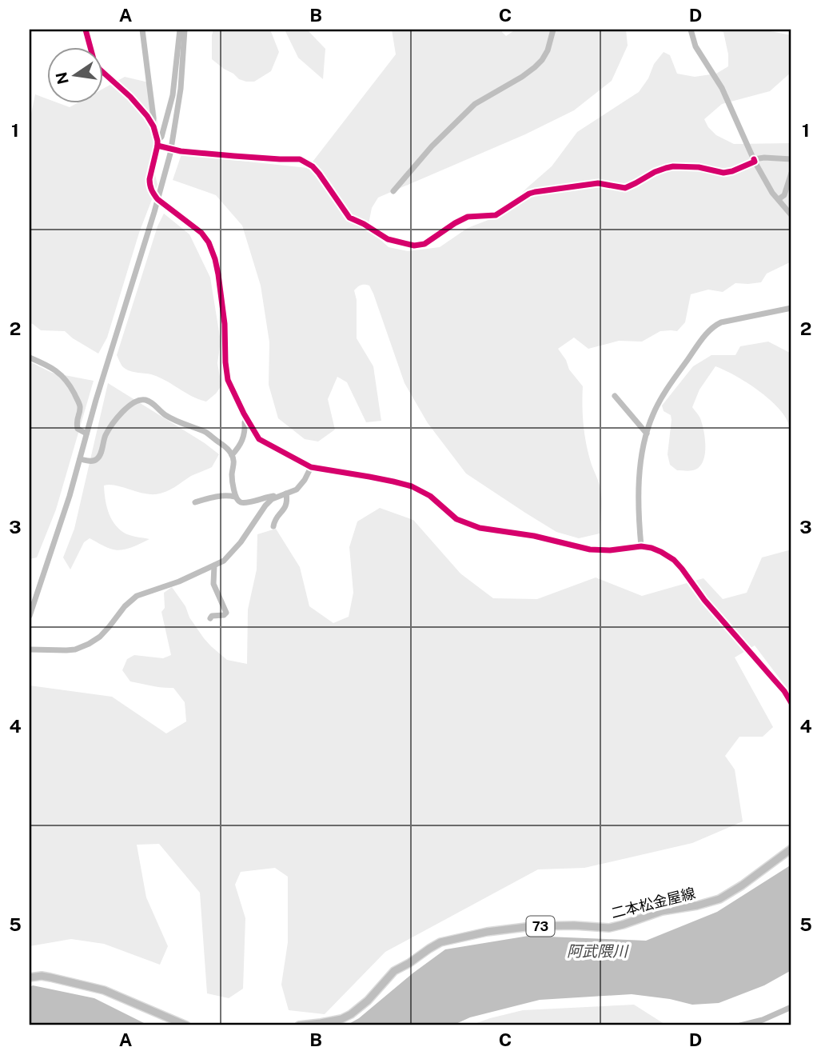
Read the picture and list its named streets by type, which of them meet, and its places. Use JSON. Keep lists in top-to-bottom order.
{
  "streets": {
    "main road": ["二本松金屋線", "73"]
  },
  "water": ["阿武隈川"],
  "north": "left",
  "grid": {
    "columns": [
      "A",
      "B",
      "C",
      "D"
    ],
    "rows": [
      "1",
      "2",
      "3",
      "4",
      "5"
    ]
  }
}
